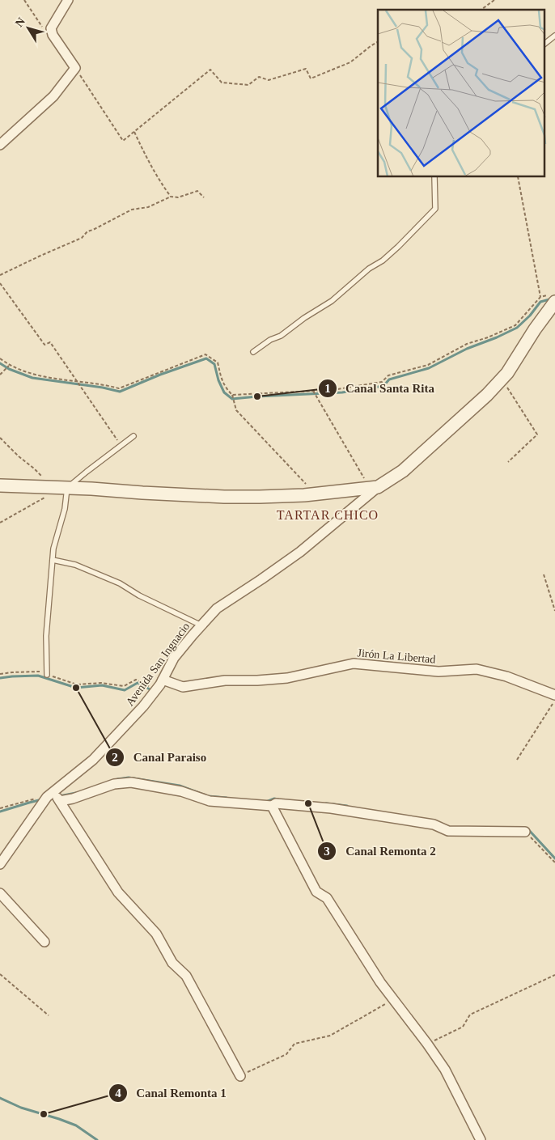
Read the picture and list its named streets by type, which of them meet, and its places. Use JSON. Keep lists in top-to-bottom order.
{
  "streets": {
    "street": ["Jirón La Libertad", "Avenida San Ingnacio"]
  },
  "crossings": [
    ["Jirón La Libertad", "Avenida San Ingnacio"]
  ],
  "districts": ["TARTAR CHICO"],
  "places": [
    "Canal Santa Rita",
    "Canal Paraiso",
    "Canal Remonta 2",
    "Canal Remonta 1"
  ],
  "north": "top left"
}
